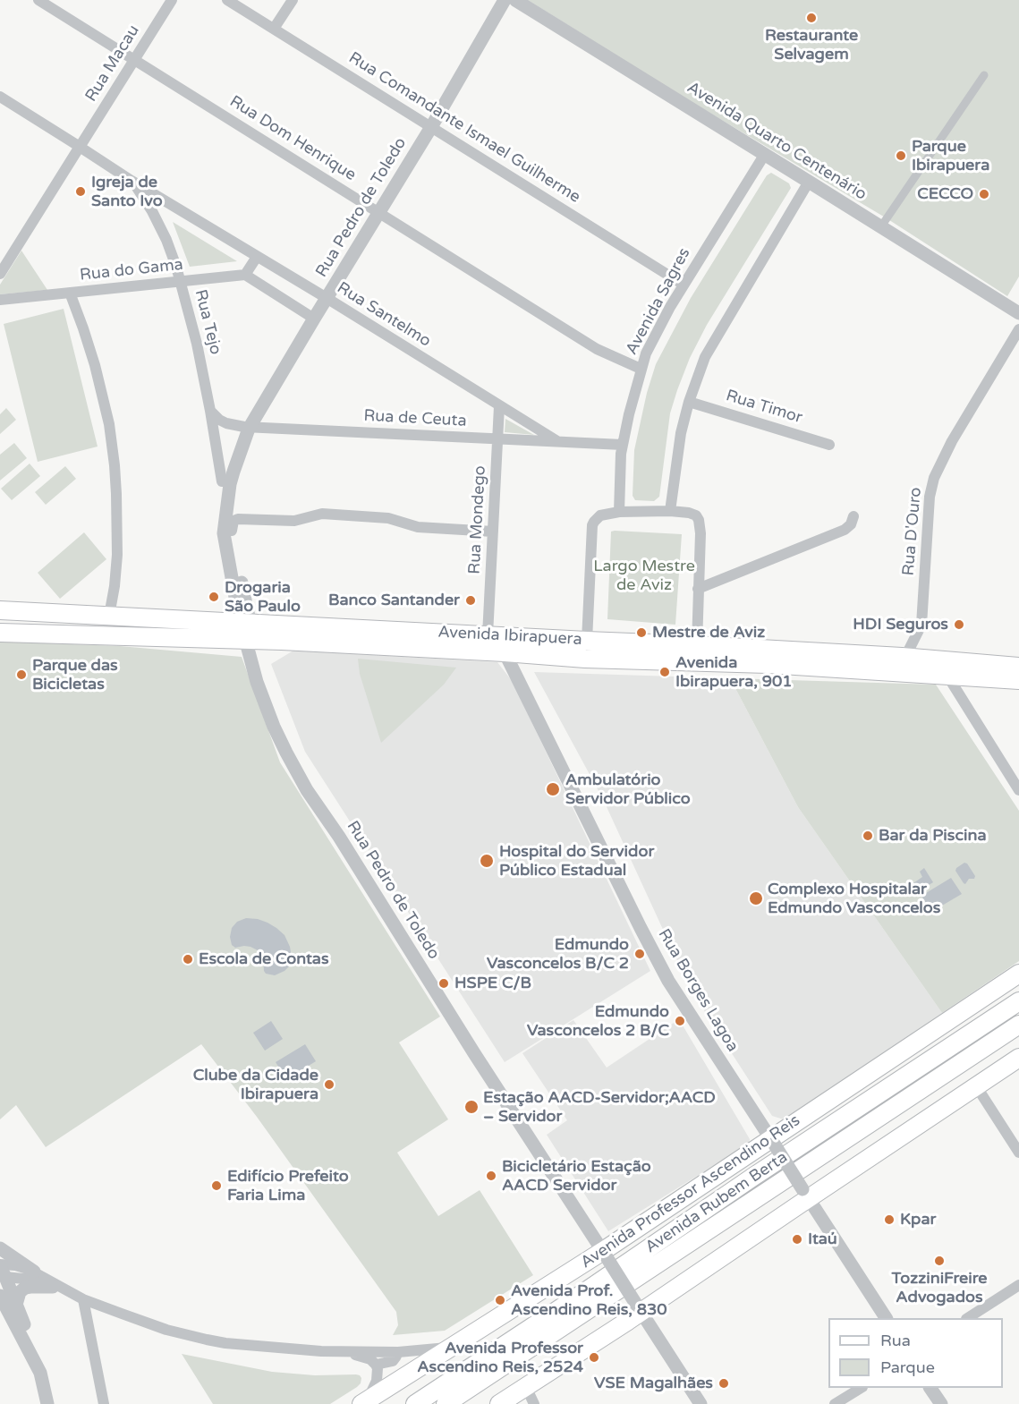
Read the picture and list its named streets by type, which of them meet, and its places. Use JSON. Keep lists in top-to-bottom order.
{
  "streets": {
    "main road": ["Avenida Ibirapuera", "Avenida Professor Ascendino Reis", "Avenida Rubem Berta"],
    "street": [
      "Rua Macau",
      "Rua Comandante Ismael Guilherme",
      "Rua Dom Henrique",
      "Avenida Quarto Centenário",
      "Rua Pedro de Toledo",
      "Rua do Gama",
      "Avenida Sagres",
      "Rua Santelmo",
      "Rua Tejo",
      "Rua Timor",
      "Rua de Ceuta",
      "Rua Mondego",
      "Rua D'Ouro",
      "Rua Borges Lagoa"
    ]
  },
  "crossings": [
    ["Rua Macau", "Rua Dom Henrique"],
    ["Rua Macau", "Rua Santelmo"],
    ["Rua Comandante Ismael Guilherme", "Rua Pedro de Toledo"],
    ["Rua Comandante Ismael Guilherme", "Avenida Sagres"],
    ["Rua Dom Henrique", "Rua Pedro de Toledo"],
    ["Rua Dom Henrique", "Avenida Sagres"],
    ["Avenida Quarto Centenário", "Avenida Sagres"],
    ["Rua Pedro de Toledo", "Rua Santelmo"],
    ["Rua Pedro de Toledo", "Rua Tejo"],
    ["Rua Pedro de Toledo", "Rua de Ceuta"],
    ["Rua Pedro de Toledo", "Avenida Ibirapuera"],
    ["Rua Pedro de Toledo", "Avenida Professor Ascendino Reis"],
    ["Rua do Gama", "Rua Tejo"],
    ["Avenida Sagres", "Rua de Ceuta"],
    ["Rua Santelmo", "Rua Tejo"],
    ["Rua Santelmo", "Rua de Ceuta"],
    ["Rua Santelmo", "Rua Mondego"],
    ["Rua Tejo", "Rua de Ceuta"],
    ["Rua de Ceuta", "Rua Mondego"],
    ["Rua Mondego", "Avenida Ibirapuera"],
    ["Rua D'Ouro", "Avenida Ibirapuera"],
    ["Avenida Ibirapuera", "Rua Borges Lagoa"],
    ["Rua Borges Lagoa", "Avenida Professor Ascendino Reis"]
  ],
  "parks": ["Largo Mestre de Aviz"],
  "places": [
    "Restaurante Selvagem",
    "Parque Ibirapuera",
    "Igreja de Santo Ivo",
    "CECCO",
    "Drogaria São Paulo",
    "Banco Santander",
    "HDI Seguros",
    "Mestre de Aviz",
    "Avenida Ibirapuera, 901",
    "Parque das Bicicletas",
    "Ambulatório Servidor Público",
    "Bar da Piscina",
    "Hospital do Servidor Público Estadual",
    "Complexo Hospitalar Edmundo Vasconcelos",
    "Edmundo Vasconcelos B/C 2",
    "Escola de Contas",
    "HSPE C/B",
    "Edmundo Vasconcelos 2 B/C",
    "Clube da Cidade Ibirapuera",
    "Estação AACD-Servidor;AACD – Servidor",
    "Bicicletário Estação AACD Servidor",
    "Edifício Prefeito Faria Lima",
    "Kpar",
    "Itaú",
    "TozziniFreire Advogados",
    "Avenida Prof. Ascendino Reis, 830",
    "Avenida Professor Ascendino Reis, 2524",
    "VSE Magalhães"
  ],
  "legend": ["Rua", "Parque"]
}
